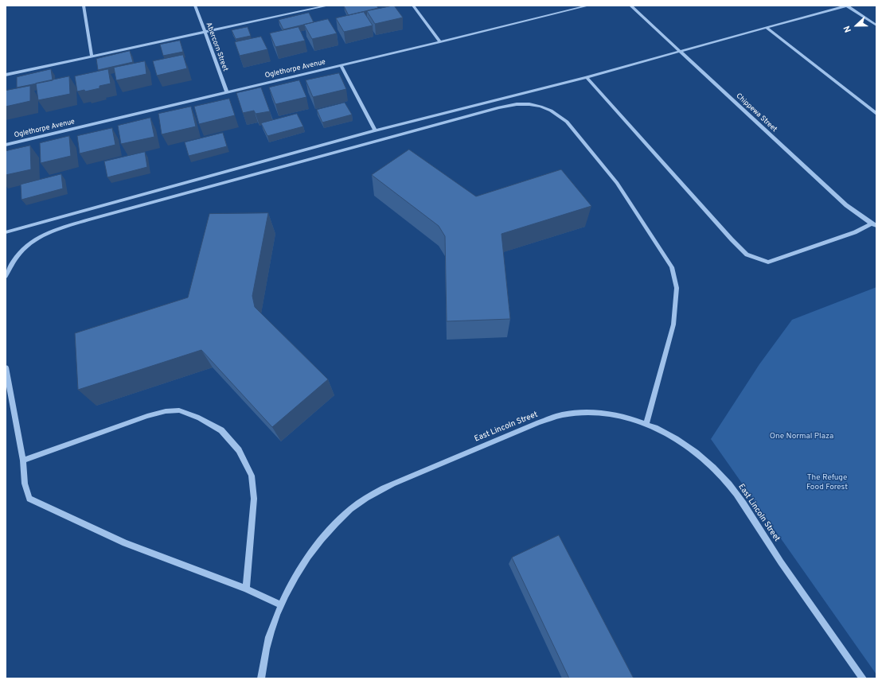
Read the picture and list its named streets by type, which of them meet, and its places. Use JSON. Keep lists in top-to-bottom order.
{
  "streets": {
    "street": [
      "Abercorn Street",
      "Oglethorpe Avenue",
      "Chippewa Street",
      "East Lincoln Street"
    ]
  },
  "crossings": [
    ["Abercorn Street", "Oglethorpe Avenue"]
  ],
  "parks": ["One Normal Plaza", "The Refuge Food Forest"],
  "north": "left"
}
